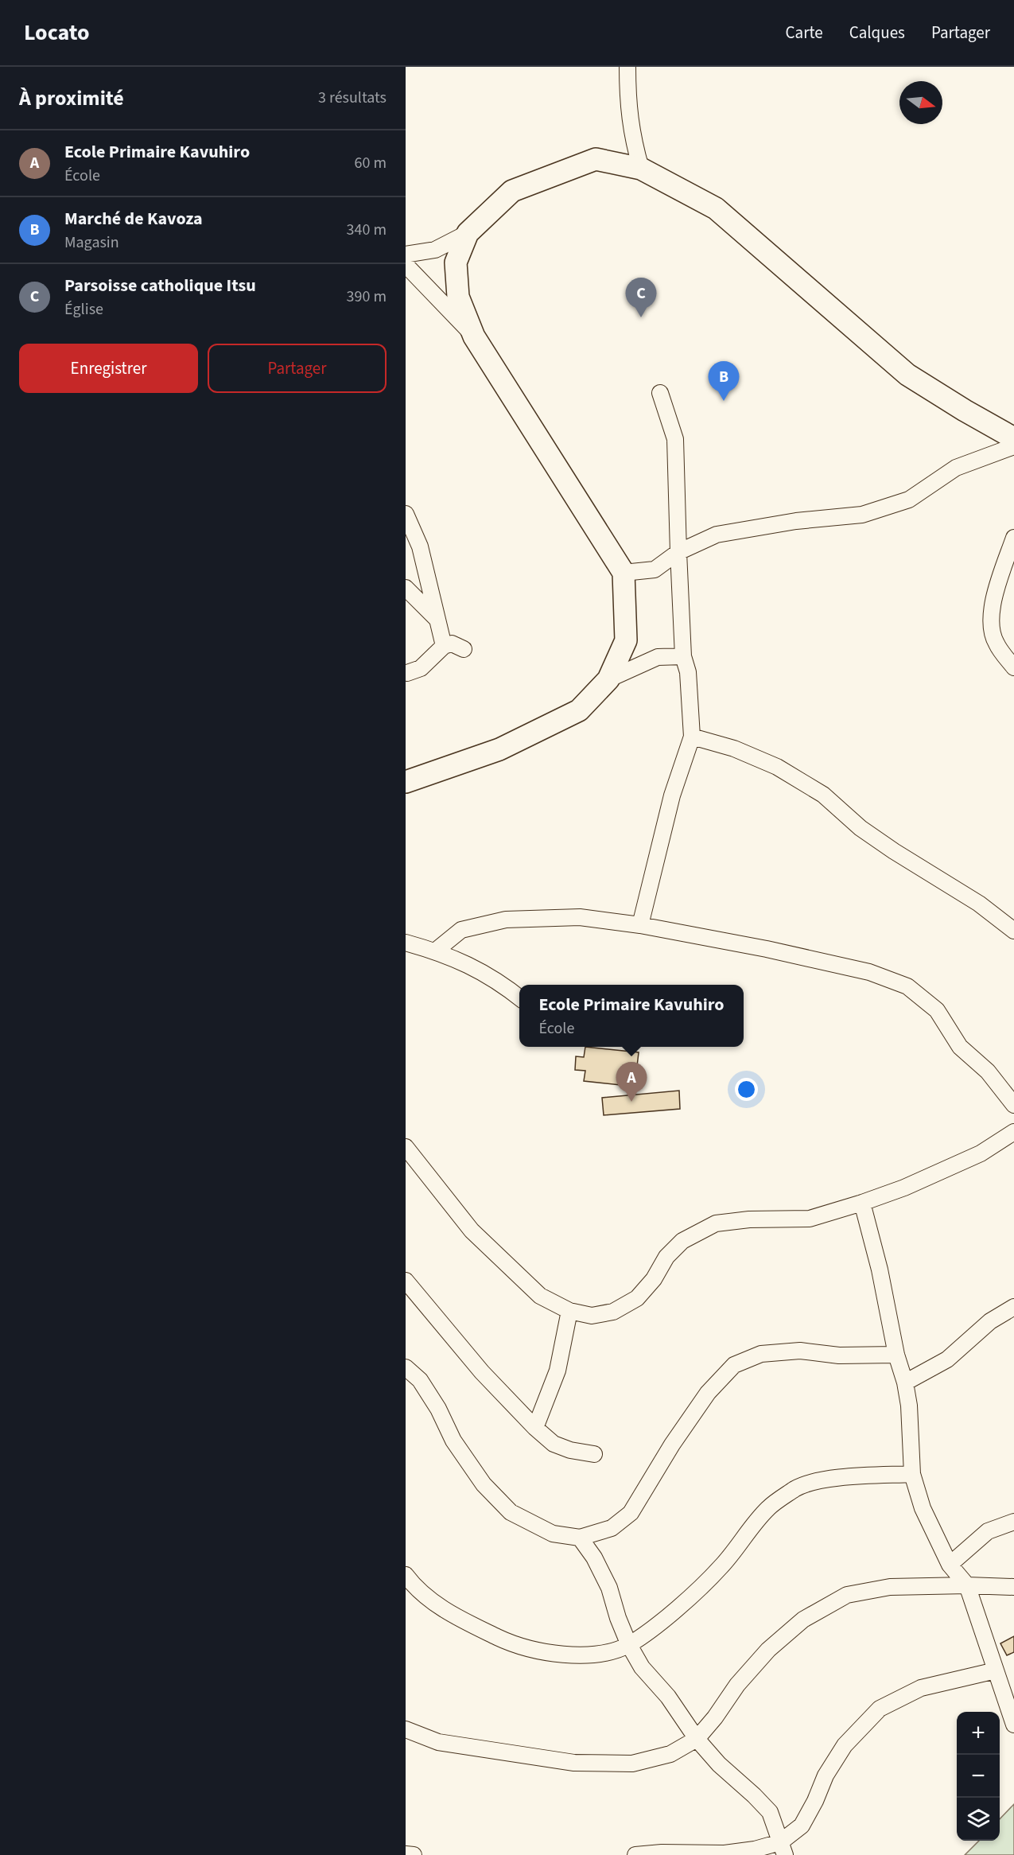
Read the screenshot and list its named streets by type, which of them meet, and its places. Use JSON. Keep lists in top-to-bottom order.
{
  "north": "right",
  "page": {
    "header": "Locato",
    "nav": ["Carte", "Calques", "Partager"],
    "heading": ["À proximité", "3 résultats"],
    "list": [
      {
        "mark": "A",
        "name": "Ecole Primaire Kavuhiro",
        "note": "École",
        "value": "60 m"
      },
      {
        "mark": "B",
        "name": "Marché de Kavoza",
        "note": "Magasin",
        "value": "340 m"
      },
      {
        "mark": "C",
        "name": "Parsoisse catholique Itsu",
        "note": "Église",
        "value": "390 m"
      }
    ],
    "pins": ["C", "B", "A"],
    "buttons": ["Enregistrer", "Partager"],
    "popup": ["Ecole Primaire Kavuhiro", "École"],
    "map_buttons": ["+", "−"]
  }
}
